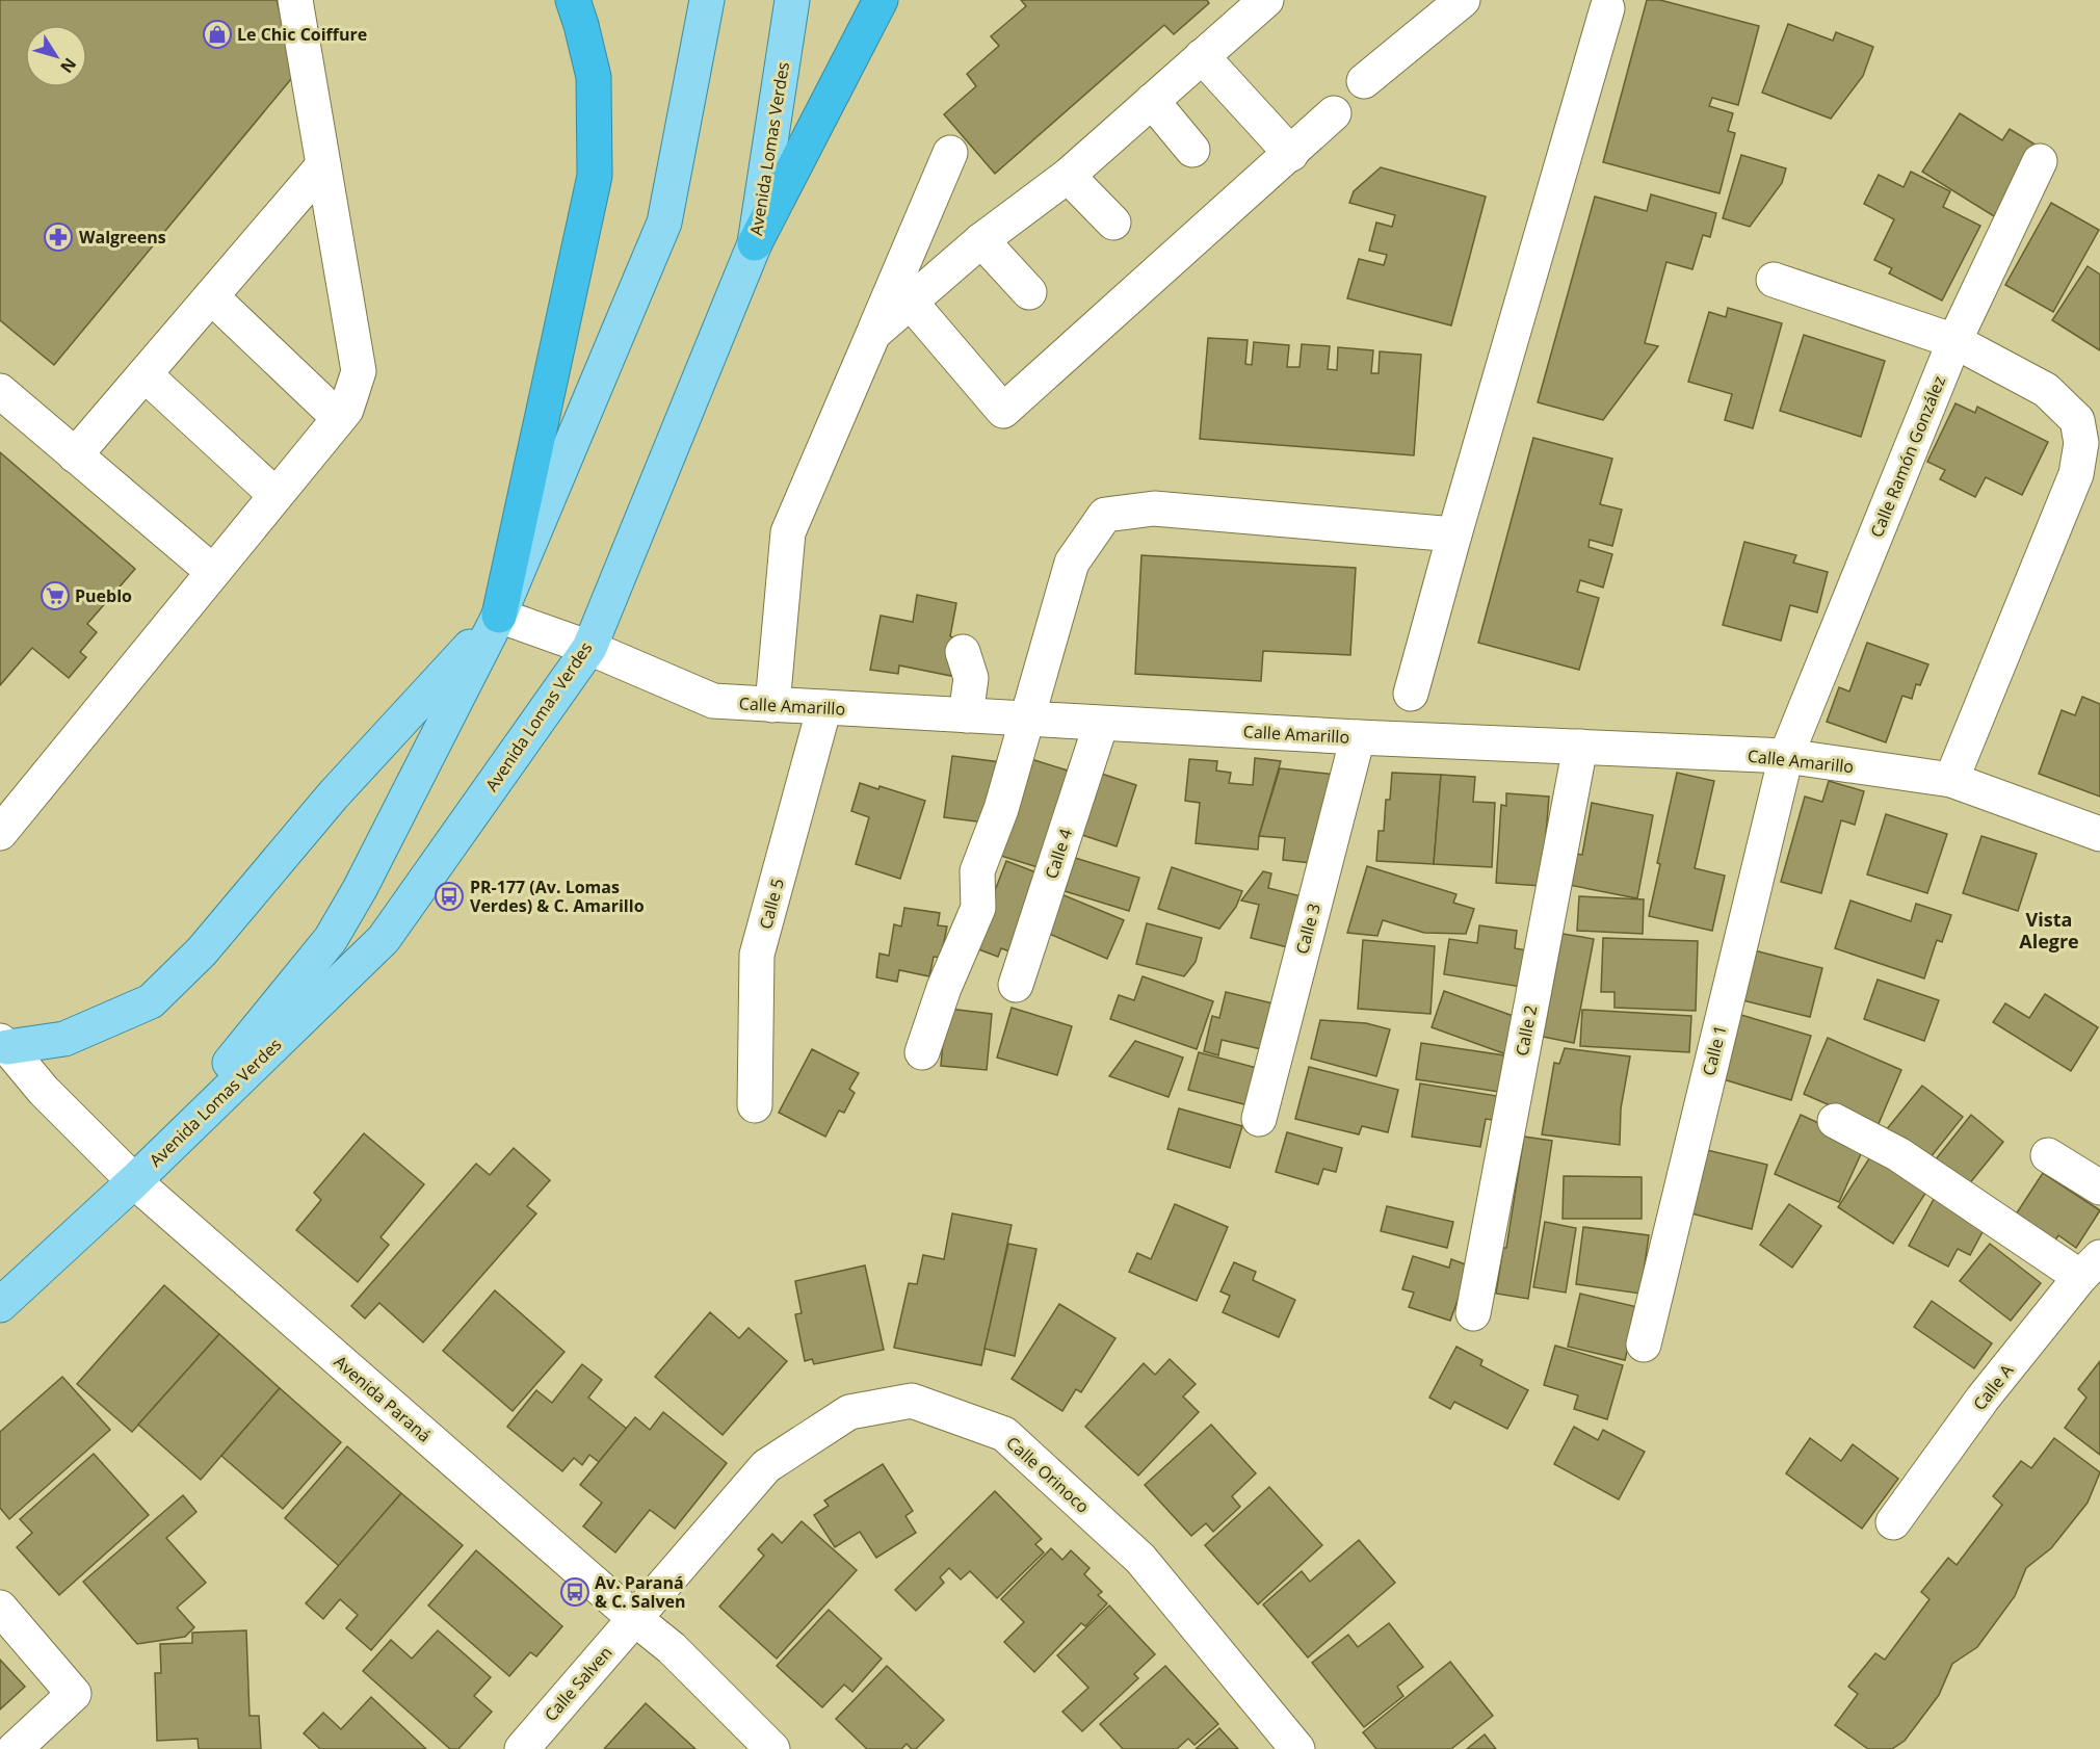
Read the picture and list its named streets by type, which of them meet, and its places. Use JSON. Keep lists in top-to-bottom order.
{
  "streets": {
    "main road": ["Avenida Lomas Verdes"],
    "street": [
      "Calle Ramón González",
      "Calle Amarillo",
      "Calle 4",
      "Calle 5",
      "Calle 3",
      "Calle 2",
      "Calle 1",
      "Calle A",
      "Avenida Paraná",
      "Calle Orinoco",
      "Calle Salven"
    ]
  },
  "crossings": [
    ["Avenida Lomas Verdes", "Calle Amarillo"],
    ["Avenida Lomas Verdes", "Avenida Paraná"],
    ["Calle Ramón González", "Calle Amarillo"],
    ["Calle Ramón González", "Calle 1"],
    ["Calle Amarillo", "Calle 4"],
    ["Calle Amarillo", "Calle 5"],
    ["Calle Amarillo", "Calle 3"],
    ["Calle Amarillo", "Calle 2"],
    ["Calle Amarillo", "Calle 1"],
    ["Avenida Paraná", "Calle Orinoco"],
    ["Avenida Paraná", "Calle Salven"],
    ["Calle Orinoco", "Calle Salven"]
  ],
  "districts": ["Vista Alegre"],
  "places": {
    "shop": ["Le Chic Coiffure"],
    "pharmacy": ["Walgreens"],
    "supermarket": ["Pueblo"],
    "bus stop": ["PR-177 (Av. Lomas Verdes) & C. Amarillo", "Av. Paraná & C. Salven"]
  },
  "north": "bottom right"
}
